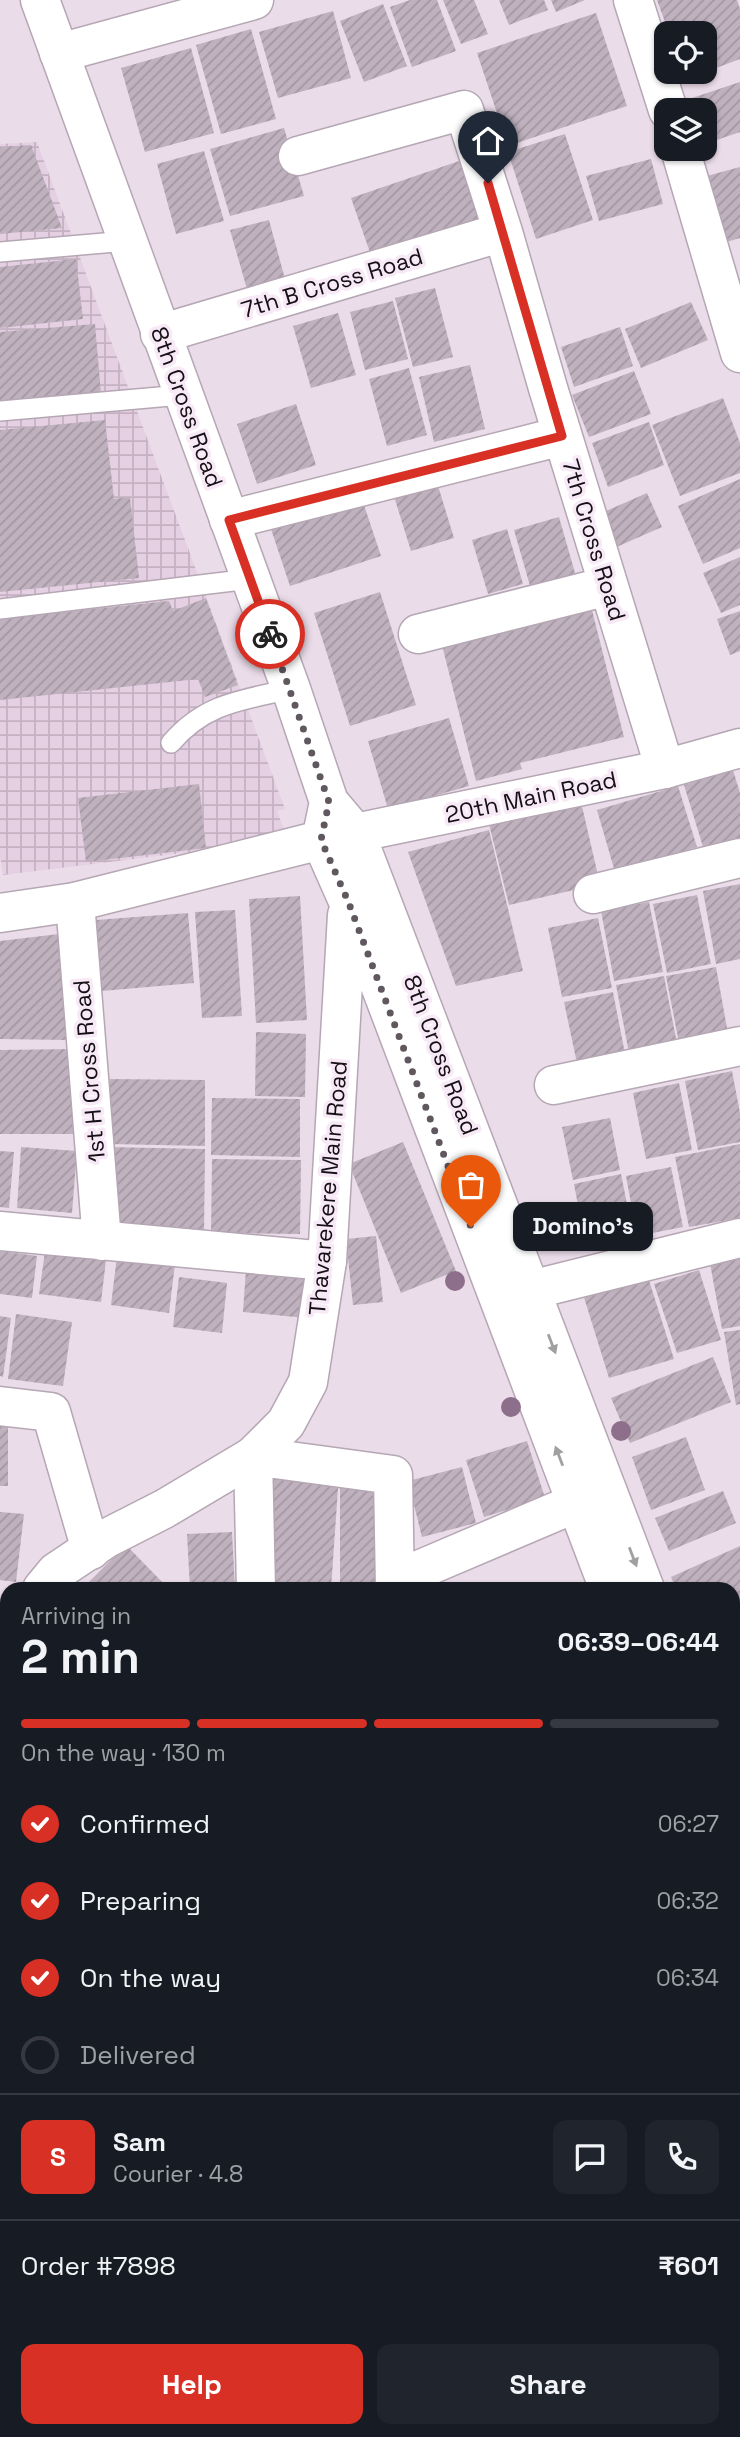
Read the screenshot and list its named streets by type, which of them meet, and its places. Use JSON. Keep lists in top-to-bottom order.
{
  "streets": {
    "street": [
      "7th B Cross Road",
      "8th Cross Road",
      "7th Cross Road",
      "20th Main Road",
      "1st H Cross Road",
      "Thavarekere Main Road"
    ]
  },
  "crossings": [
    ["7th B Cross Road", "8th Cross Road"],
    ["7th B Cross Road", "7th Cross Road"],
    ["8th Cross Road", "20th Main Road"],
    ["8th Cross Road", "Thavarekere Main Road"],
    ["7th Cross Road", "20th Main Road"],
    ["20th Main Road", "1st H Cross Road"]
  ],
  "places": ["Domino's"],
  "page": {
    "bubble": "Domino's",
    "heading": ["2 min", "Arriving in", "06:39–06:44"],
    "panel": [
      "Sam",
      "Courier · 4.8",
      "Order #7898",
      "₹601"
    ],
    "bar": "On the way · 130 m",
    "list": [
      ["Confirmed", "06:27"],
      ["Preparing", "06:32"],
      ["On the way", "06:34"],
      "Delivered"
    ],
    "round": "S",
    "buttons": ["Help", "Share"]
  }
}
